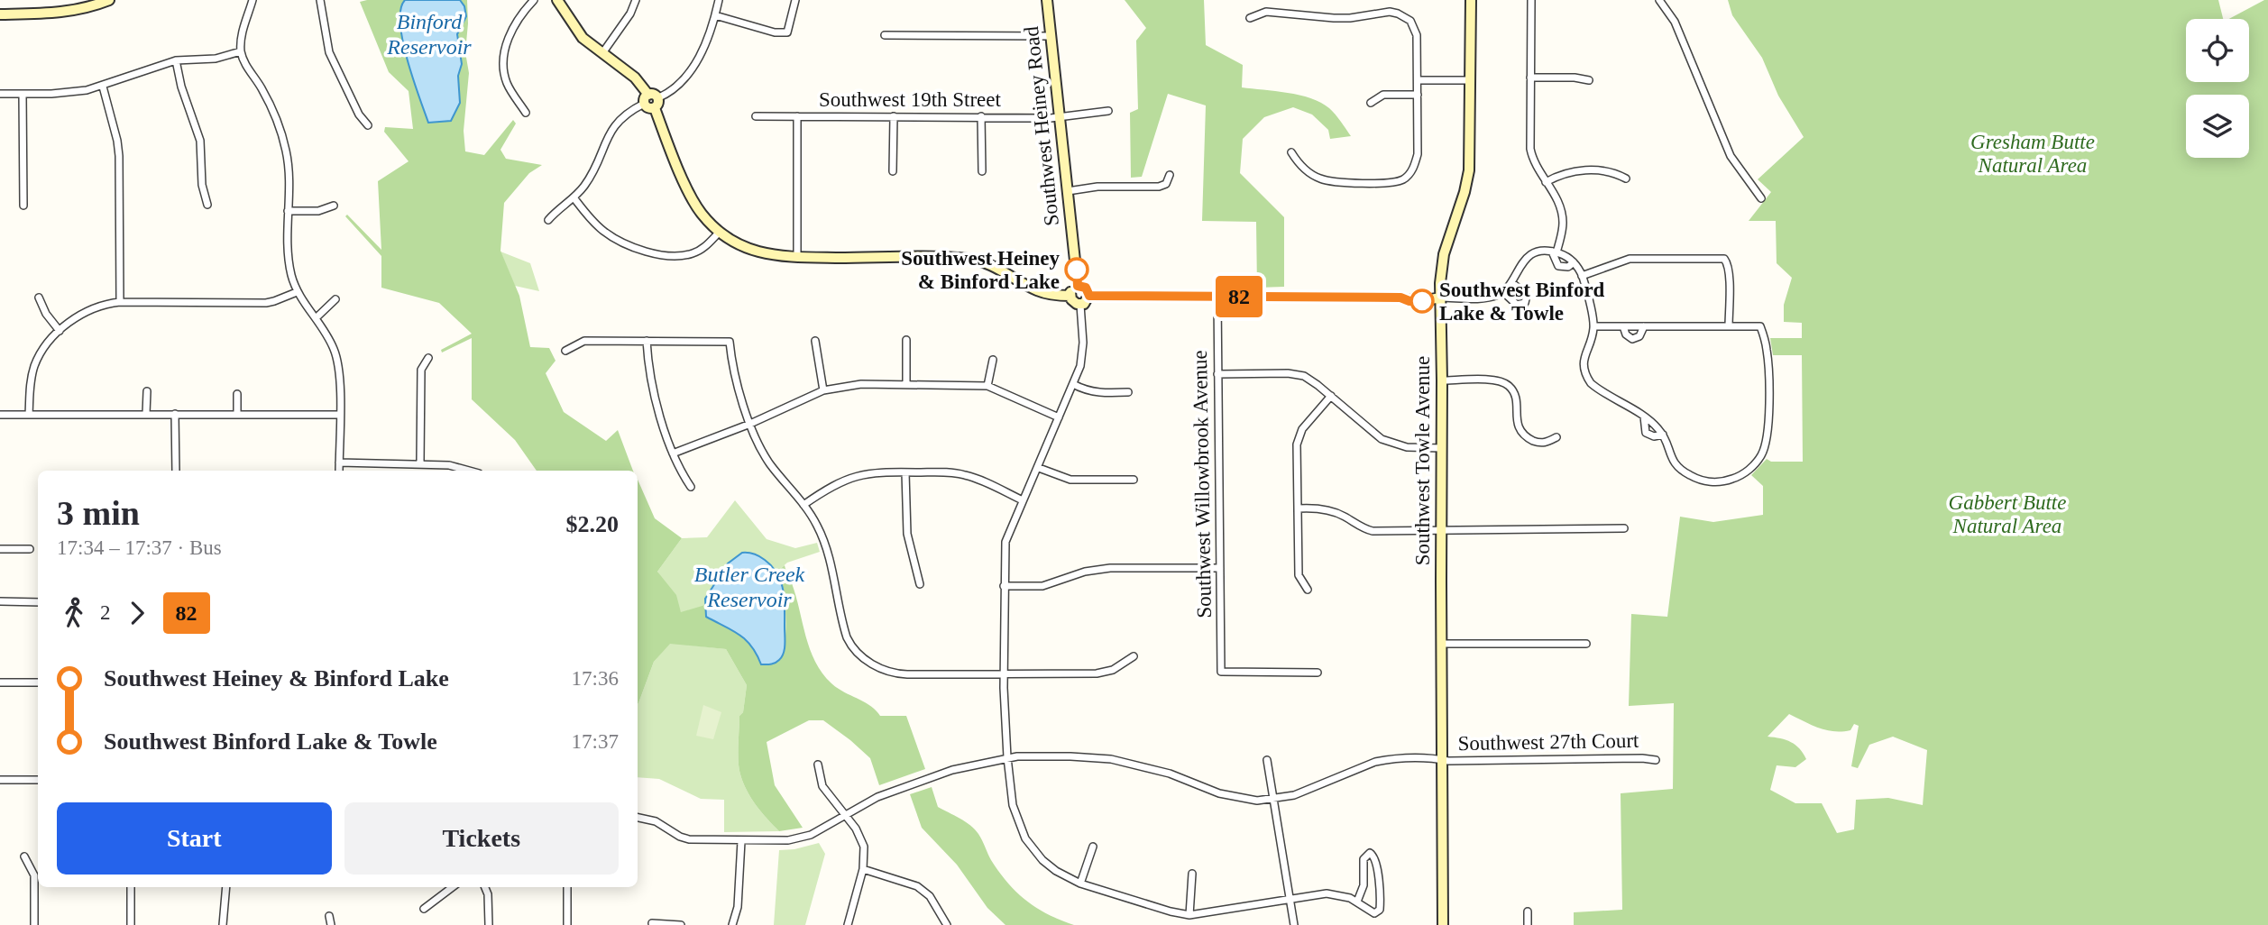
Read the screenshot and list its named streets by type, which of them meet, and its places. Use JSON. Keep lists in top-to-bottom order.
{
  "streets": {
    "street": [
      "Southwest 19th Street",
      "Southwest Heiney Road",
      "Southwest Towle Avenue",
      "Southwest Willowbrook Avenue",
      "Southwest 27th Court"
    ]
  },
  "crossings": [
    ["Southwest 19th Street", "Southwest Heiney Road"],
    ["Southwest Towle Avenue", "Southwest 27th Court"]
  ],
  "water": ["Binford Reservoir", "Butler Creek Reservoir"],
  "parks": ["Gresham Butte Natural Area", "Gabbert Butte Natural Area"],
  "places": ["Southwest Heiney & Binford Lake", "Southwest Binford Lake & Towle"],
  "lines": ["bus line 82"],
  "page": {
    "on_map": "82",
    "heading": ["3 min", "17:34 – 17:37 · Bus", "$2.20"],
    "legs": ["2", "82"],
    "list": [
      {
        "name": "Southwest Heiney & Binford Lake",
        "value": "17:36"
      },
      {
        "name": "Southwest Binford Lake & Towle",
        "value": "17:37"
      }
    ],
    "buttons": ["Start", "Tickets"]
  }
}
